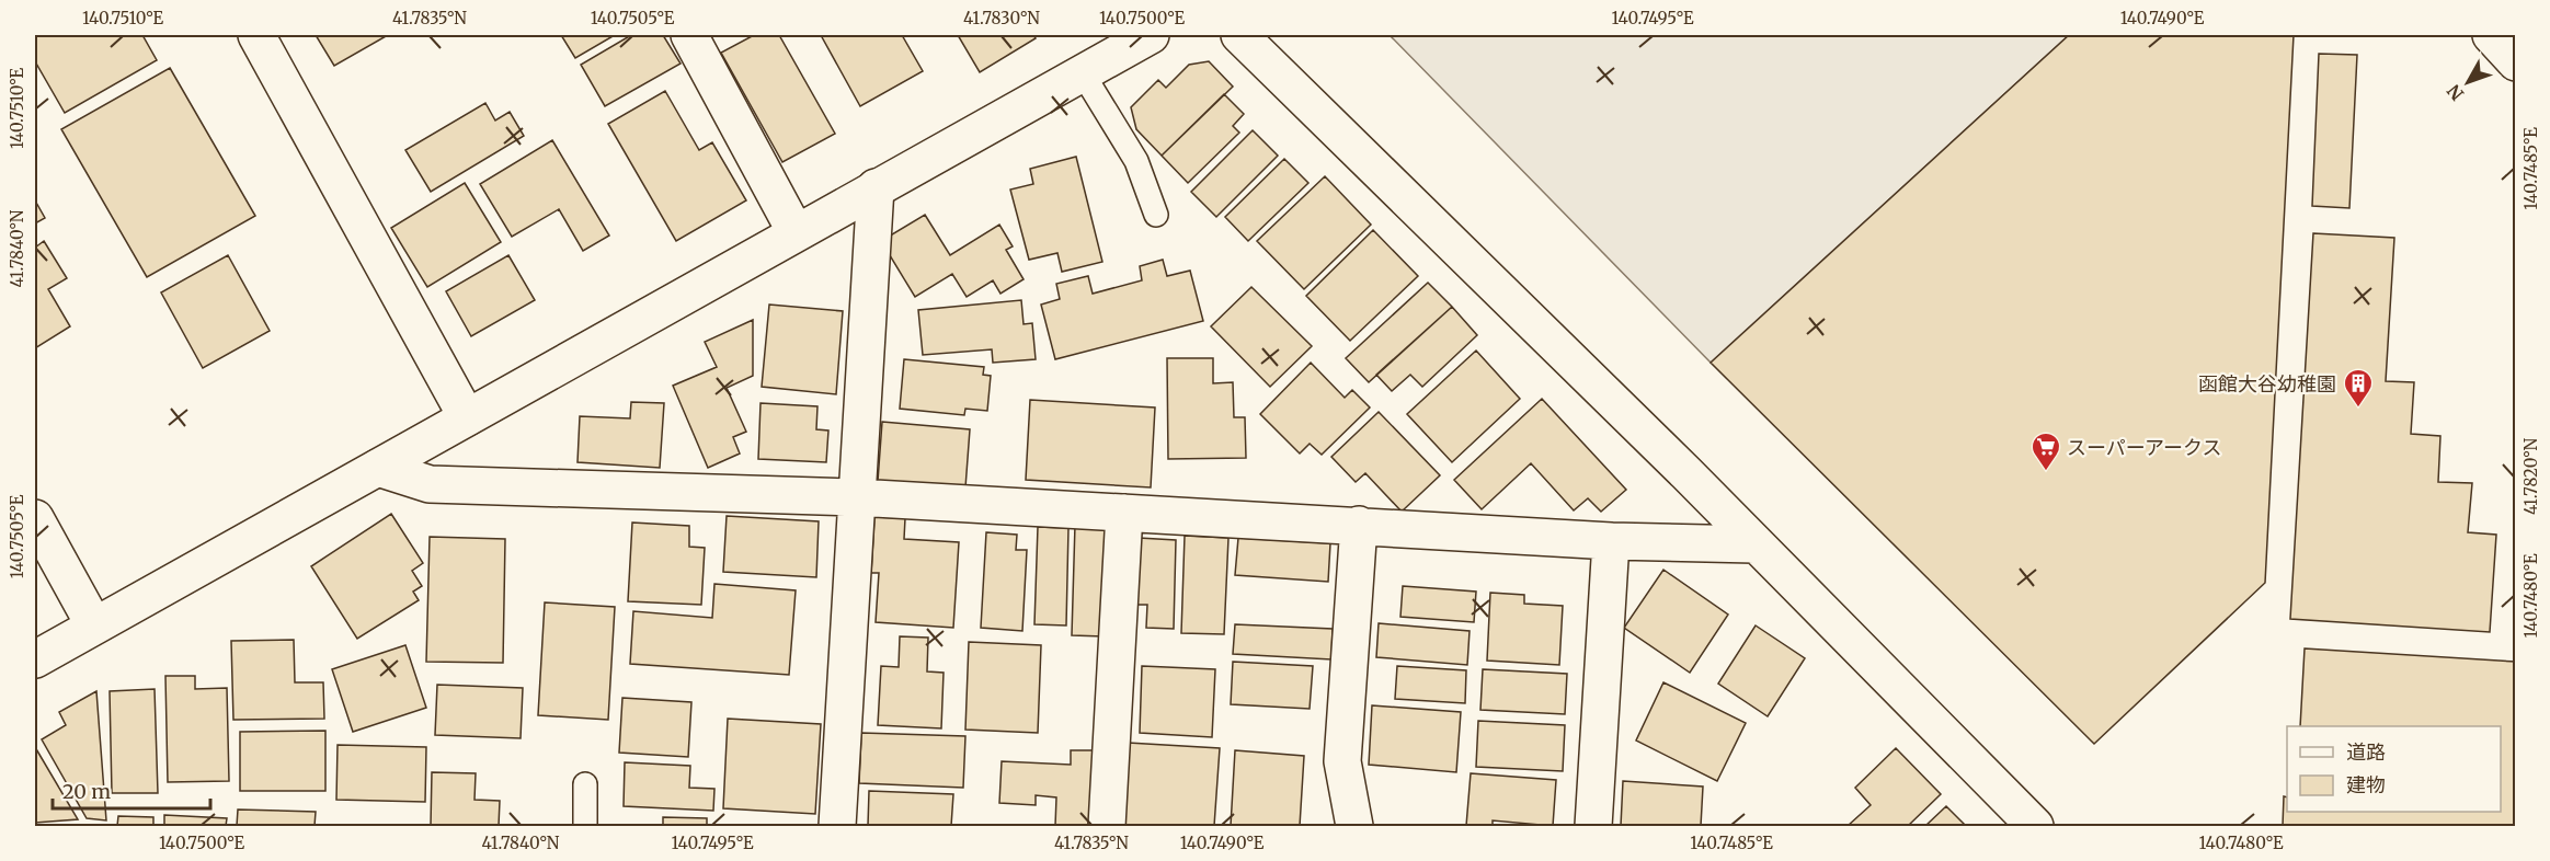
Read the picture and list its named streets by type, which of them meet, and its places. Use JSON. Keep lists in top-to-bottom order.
{
  "places": {
    "building": ["函館大谷幼稚園"],
    "supermarket": ["スーパーアークス"]
  },
  "legend": ["道路", "建物"],
  "scale_bar": "20 m",
  "north": "bottom left",
  "coordinates": [
    "140.7510°E",
    "41.7835°N",
    "140.7505°E",
    "41.7830°N",
    "140.7500°E",
    "140.7495°E",
    "140.7490°E",
    "140.7485°E",
    "41.7840°N",
    "41.7820°N",
    "140.7480°E"
  ]
}
